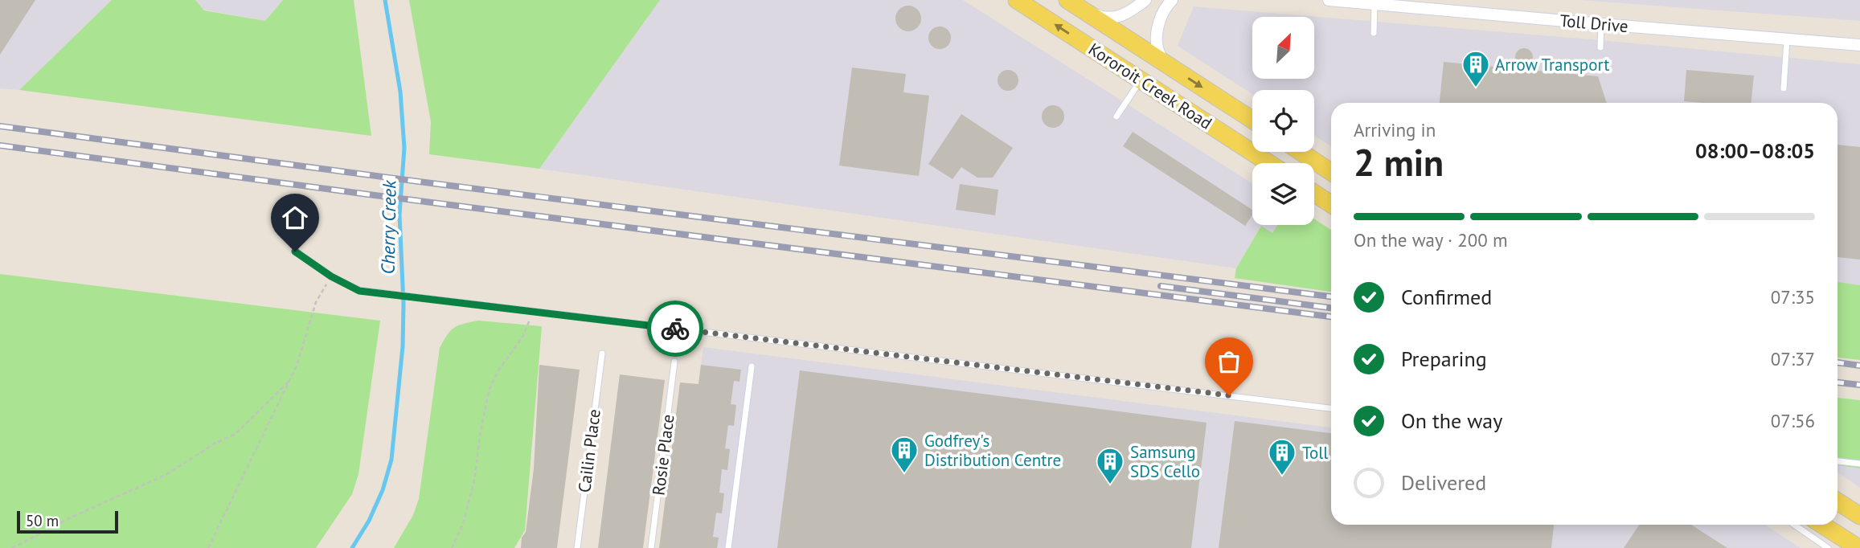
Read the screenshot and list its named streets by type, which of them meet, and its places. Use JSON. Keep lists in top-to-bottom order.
{
  "streets": {
    "main road": ["Kororoit Creek Road"],
    "street": ["Toll Drive"],
    "lane": ["Cailin Place", "Rosie Place"]
  },
  "water": ["Cherry Creek"],
  "places": {
    "building": [
      "Arrow Transport",
      "Godfrey's Distribution Centre",
      "Toll",
      "Samsung SDS Cello"
    ]
  },
  "scale_bar": "50 m",
  "north": "top right",
  "page": {
    "heading": ["2 min", "Arriving in", "08:00–08:05"],
    "bar": "On the way · 200 m",
    "list": [
      ["Confirmed", "07:35"],
      ["Preparing", "07:37"],
      ["On the way", "07:56"],
      "Delivered"
    ],
    "scale": "50 m"
  }
}
